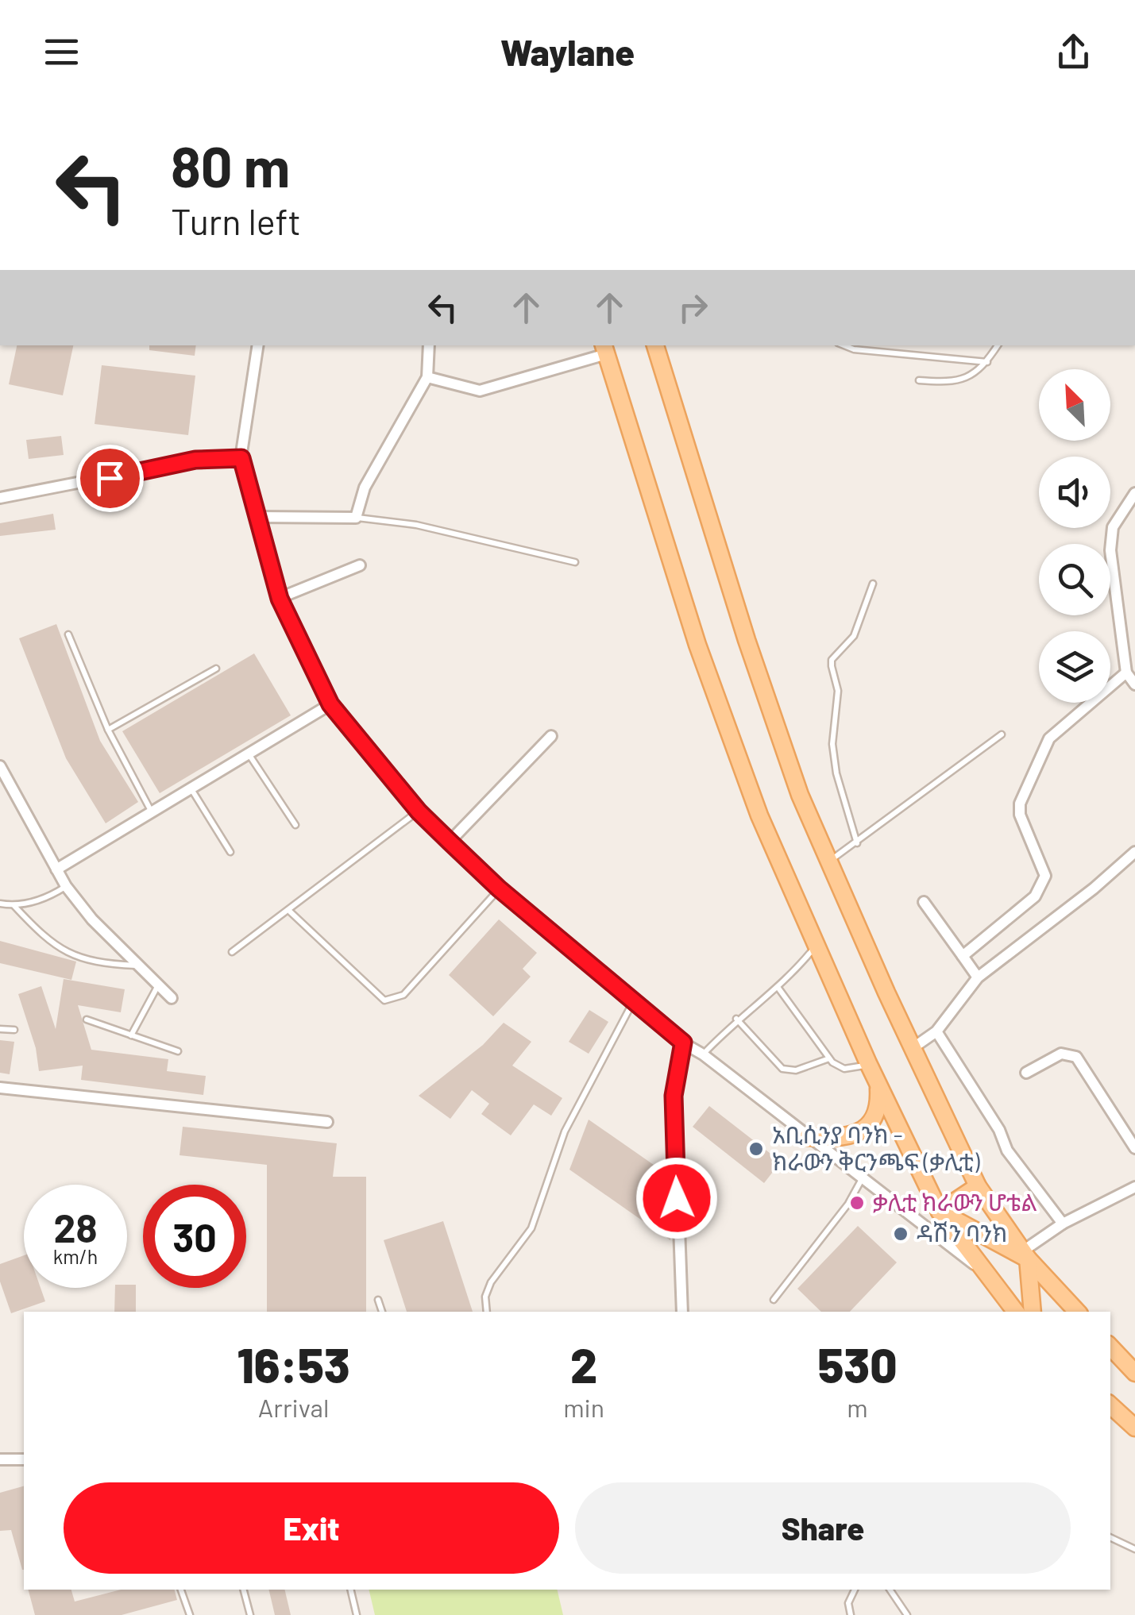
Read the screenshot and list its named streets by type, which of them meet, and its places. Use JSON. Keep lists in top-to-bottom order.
{
  "places": ["አቢሲንያ ባንክ - ክራውን ቅርንጫፍ (ቃሊቲ)", "ቃሊቲ ክራውን ሆቴል", "ዳሽን ባንክ"],
  "north": "top left",
  "page": {
    "header": "Waylane",
    "turn": ["80 m", "Turn left"],
    "speed": "28 km/h",
    "limit": "30",
    "eta": [
      "16:53",
      "Arrival",
      "2",
      "min",
      "530",
      "m"
    ],
    "buttons": ["Exit", "Share"]
  }
}
